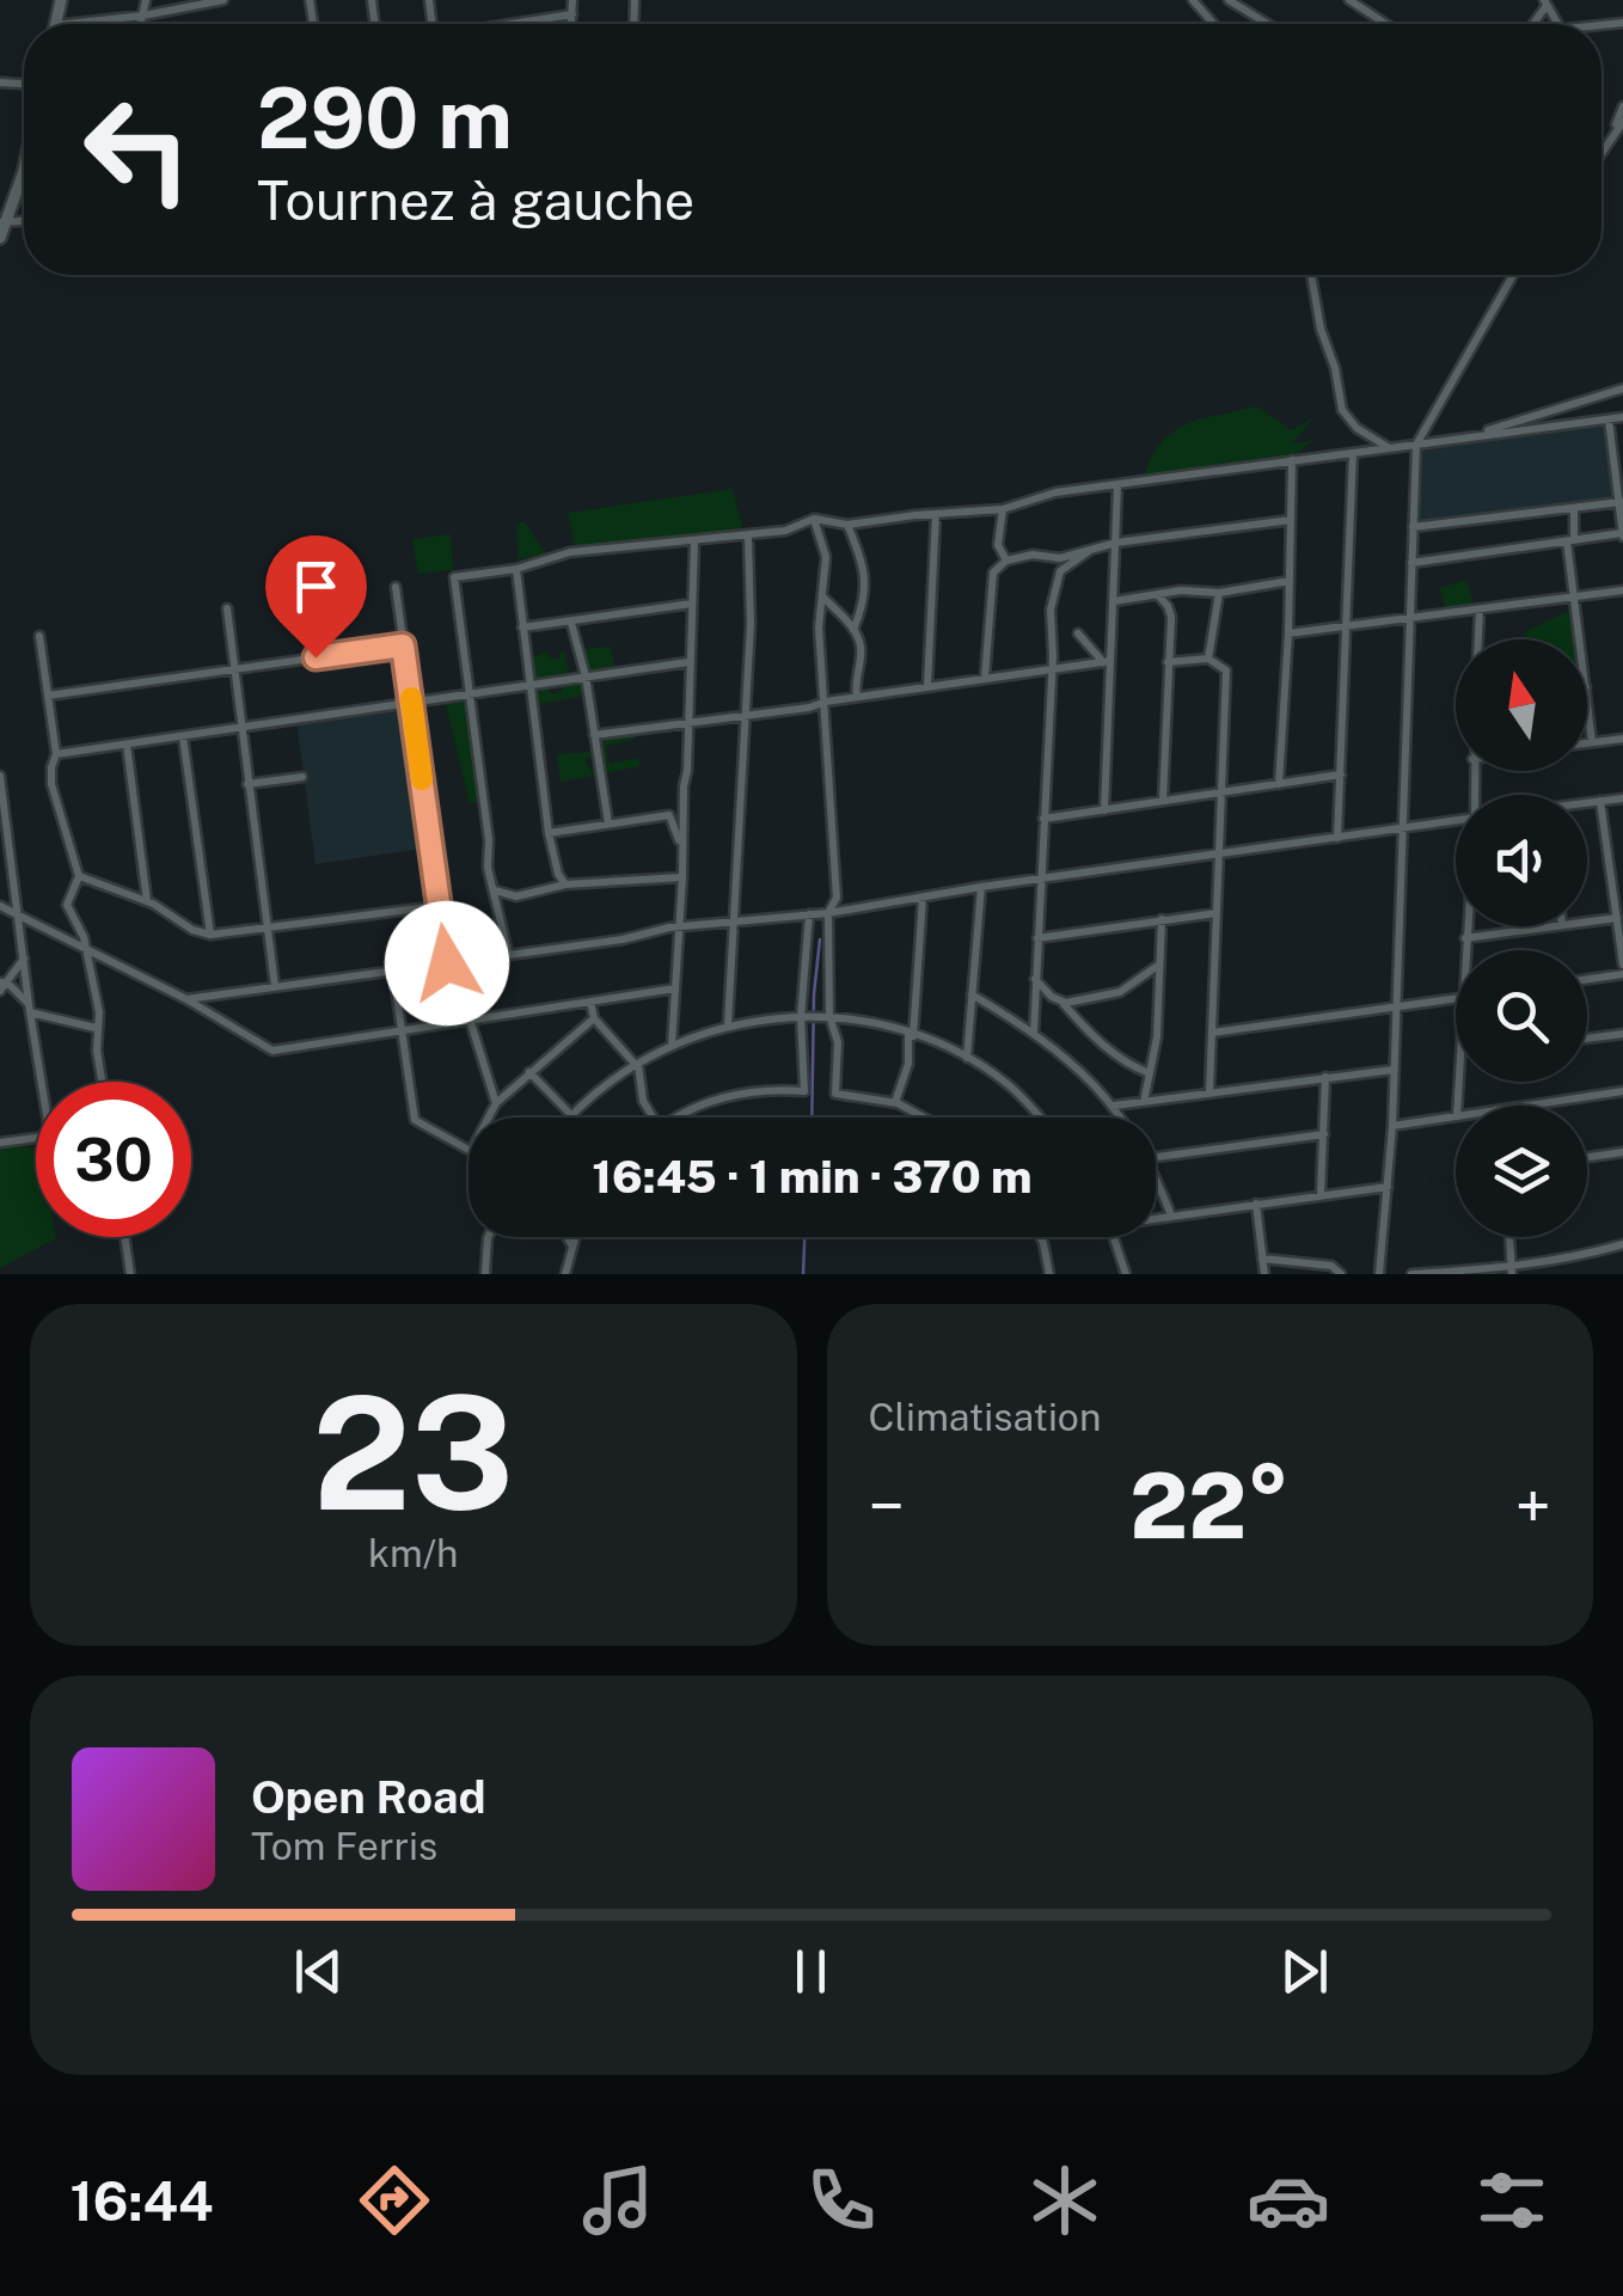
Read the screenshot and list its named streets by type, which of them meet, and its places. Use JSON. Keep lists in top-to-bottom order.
{
  "north": "top",
  "page": {
    "turn": ["290 m", "Tournez à gauche"],
    "limit": "30",
    "trip": "16:45 · 1 min · 370 m",
    "tile": [
      ["23", "km/h"],
      "Climatisation"
    ],
    "heat": ["−", "22°", "+"],
    "song": ["Open Road", "Tom Ferris"],
    "tabs": "16:44"
  }
}
